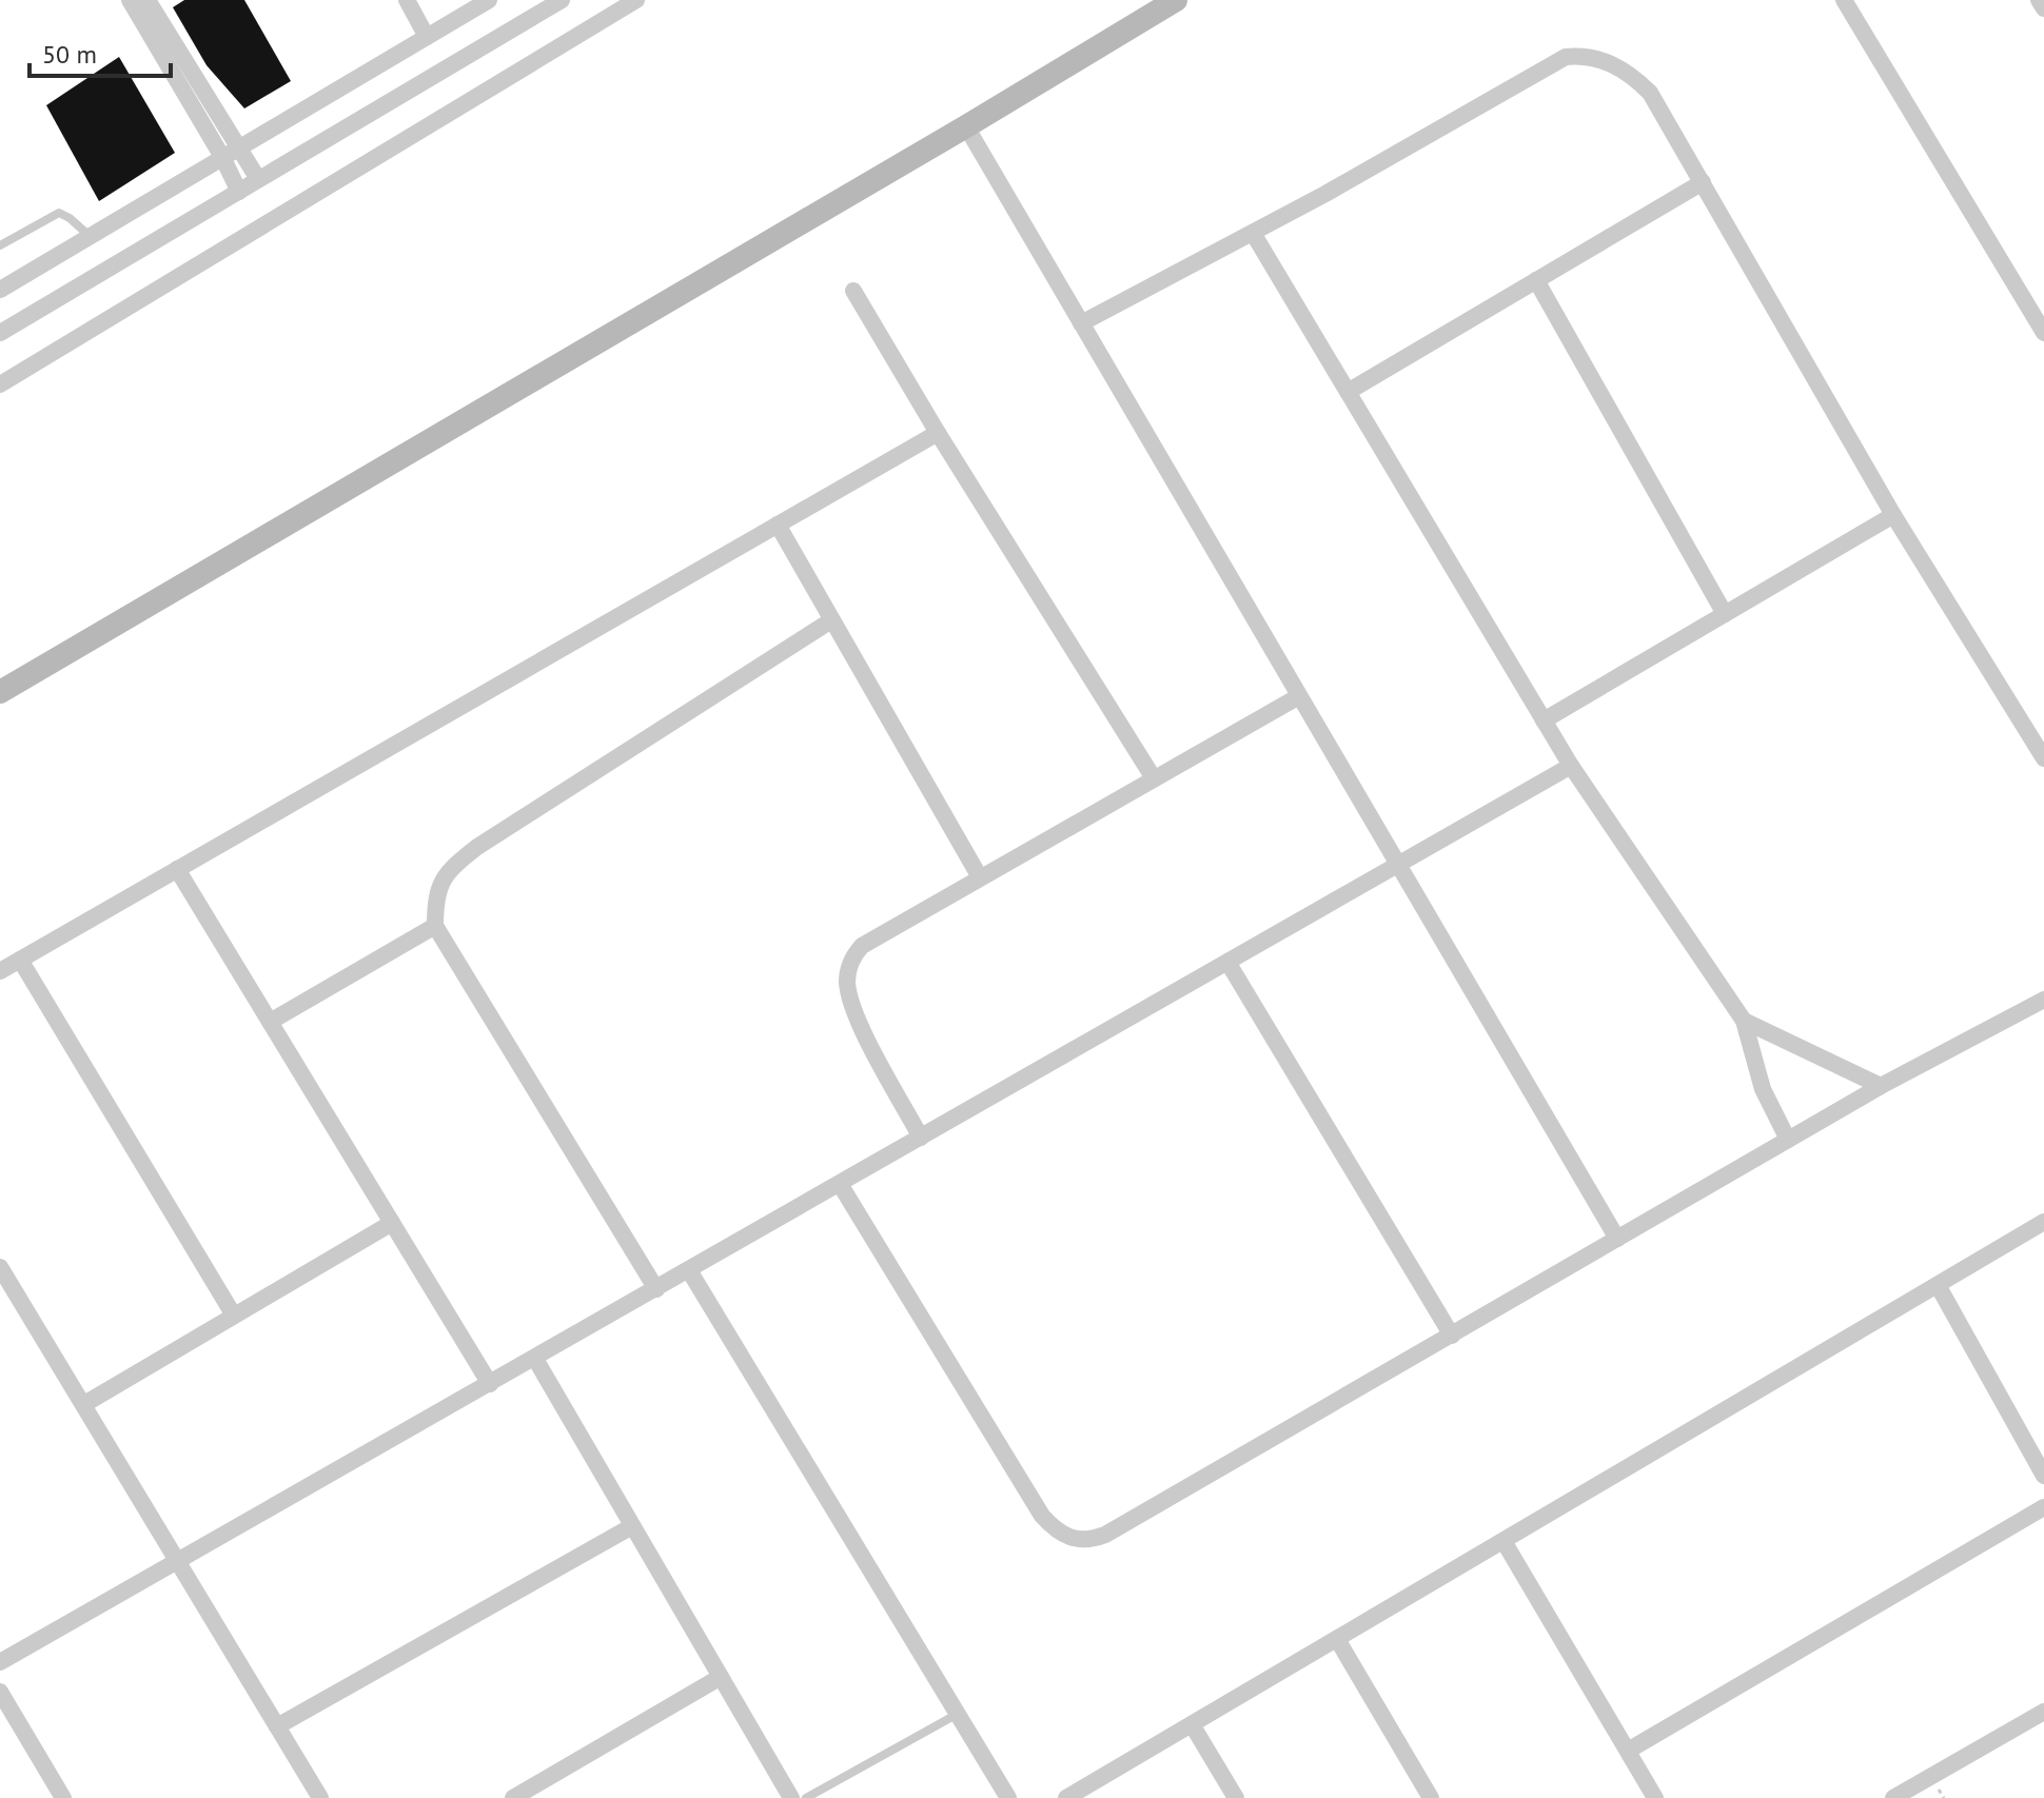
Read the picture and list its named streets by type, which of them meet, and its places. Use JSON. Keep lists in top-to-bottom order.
{
  "scale_bar": "50 m"
}
